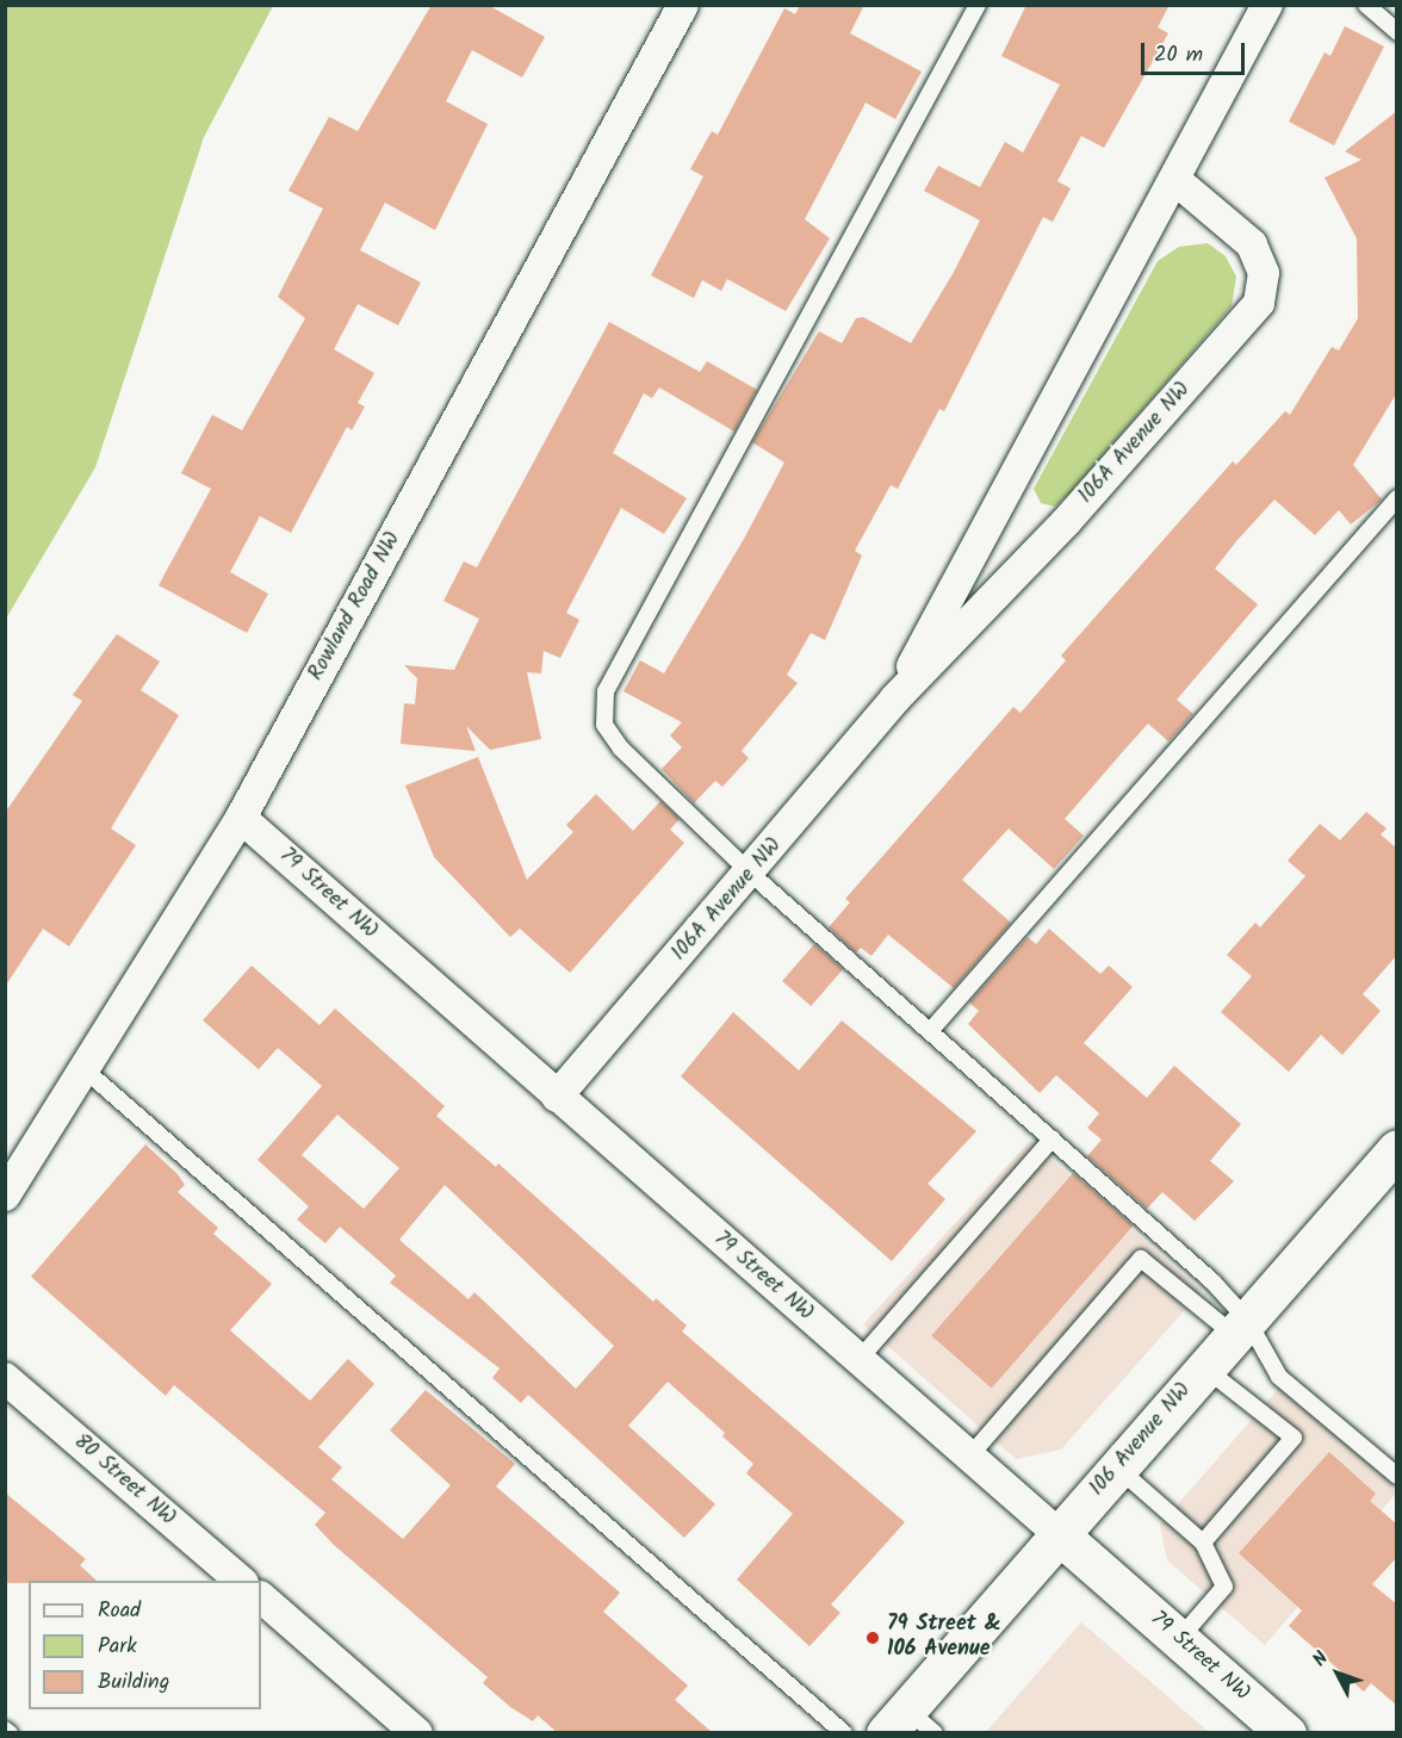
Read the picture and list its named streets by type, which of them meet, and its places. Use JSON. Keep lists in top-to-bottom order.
{
  "streets": {
    "main road": ["79 Street NW", "106 Avenue NW"],
    "street": ["106A Avenue NW", "Rowland Road NW", "80 Street NW"]
  },
  "crossings": [
    ["106A Avenue NW", "79 Street NW"],
    ["Rowland Road NW", "79 Street NW"],
    ["79 Street NW", "106 Avenue NW"]
  ],
  "places": ["79 Street & 106 Avenue"],
  "legend": ["Road", "Park", "Building"],
  "scale_bar": "20 m",
  "north": "top left"
}
